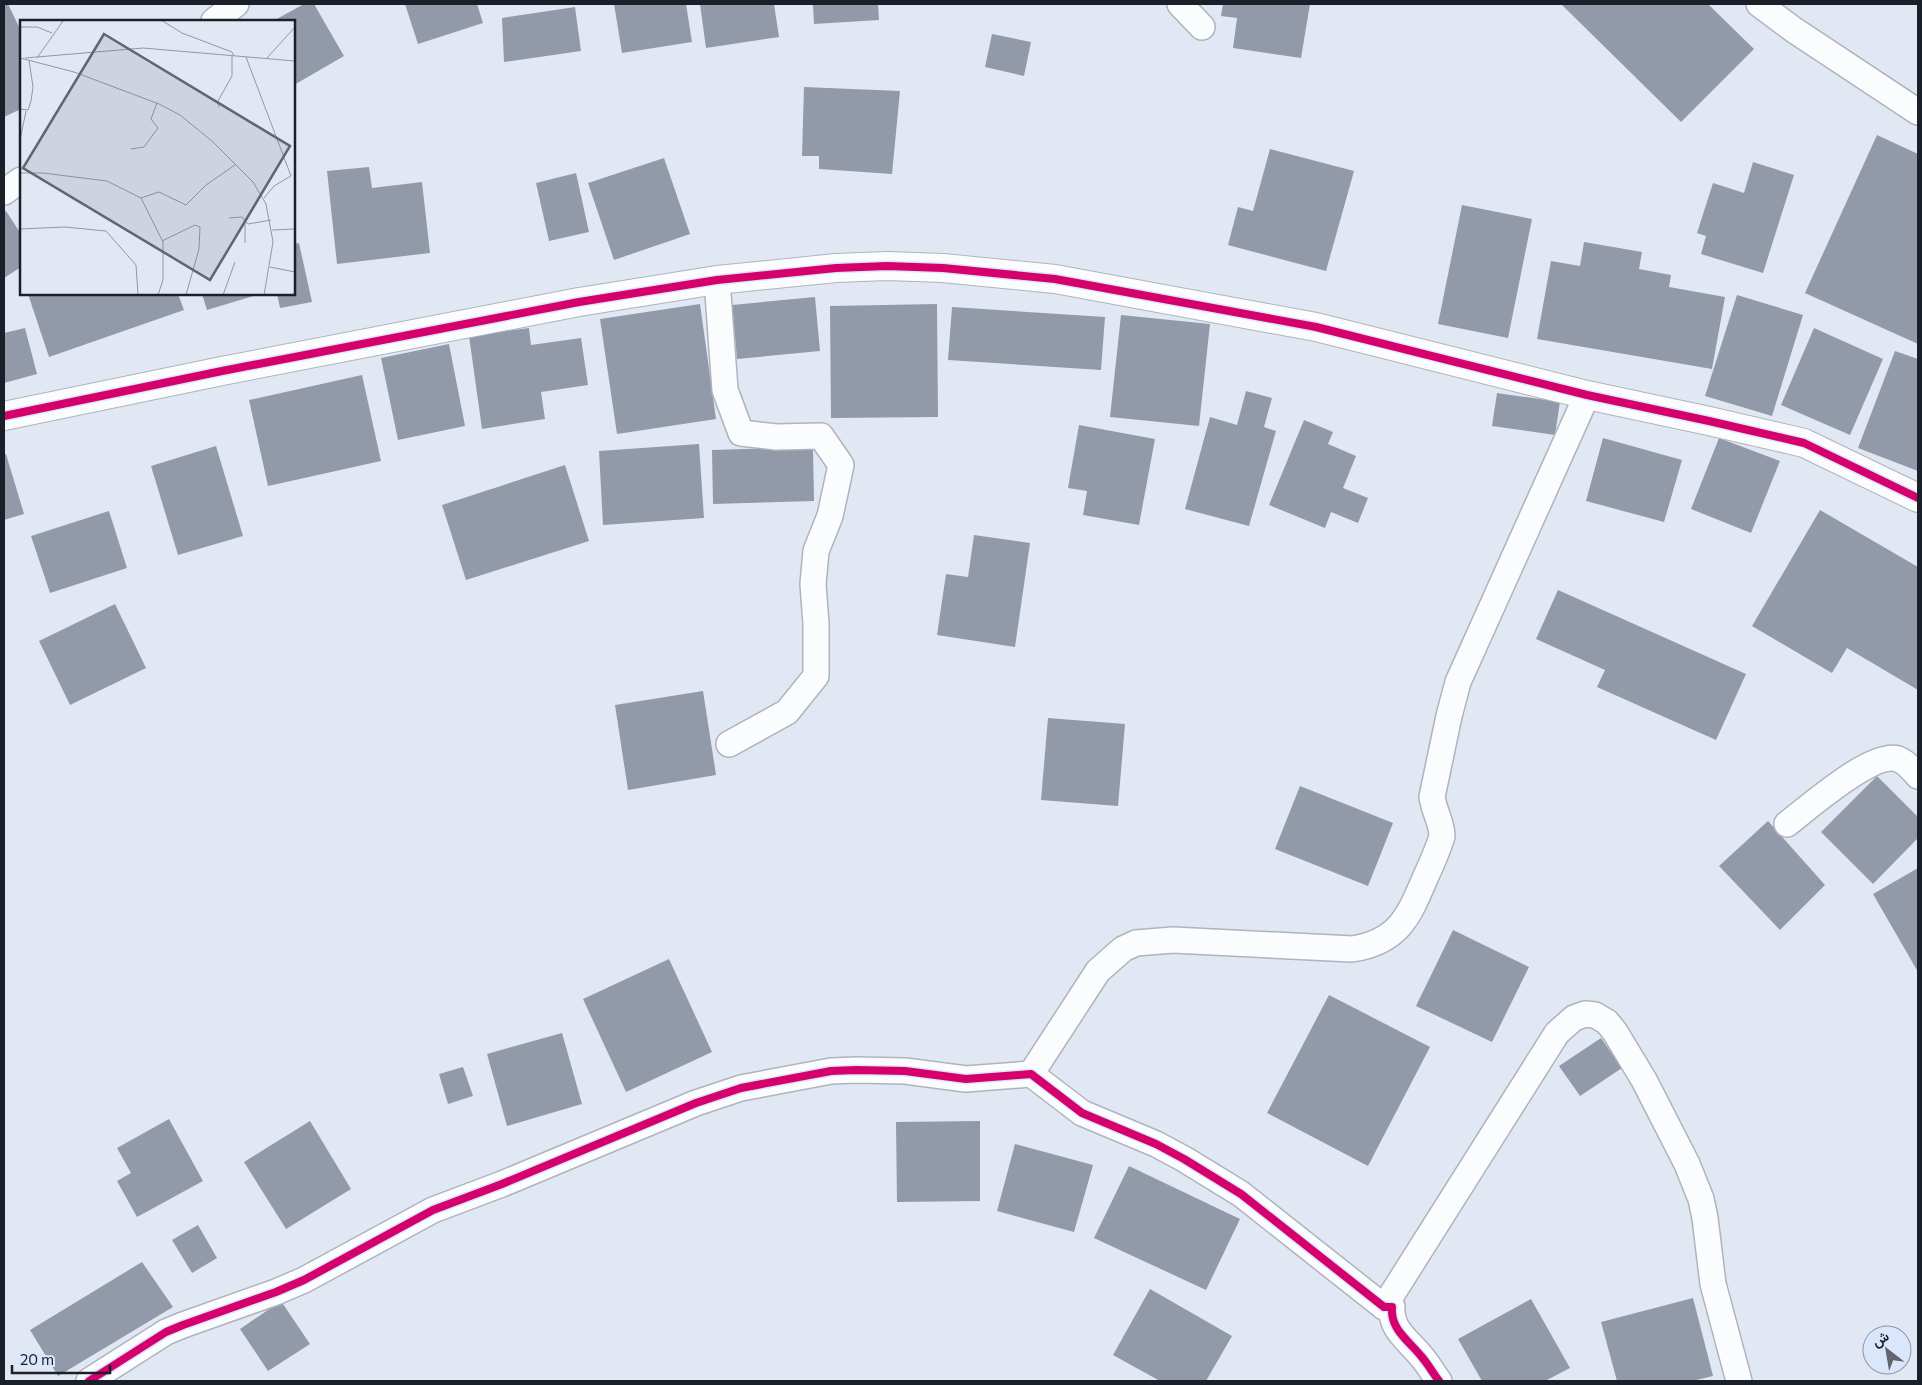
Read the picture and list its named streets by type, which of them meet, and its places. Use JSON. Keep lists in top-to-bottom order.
{
  "scale_bar": "20 m",
  "north": "top left"
}
